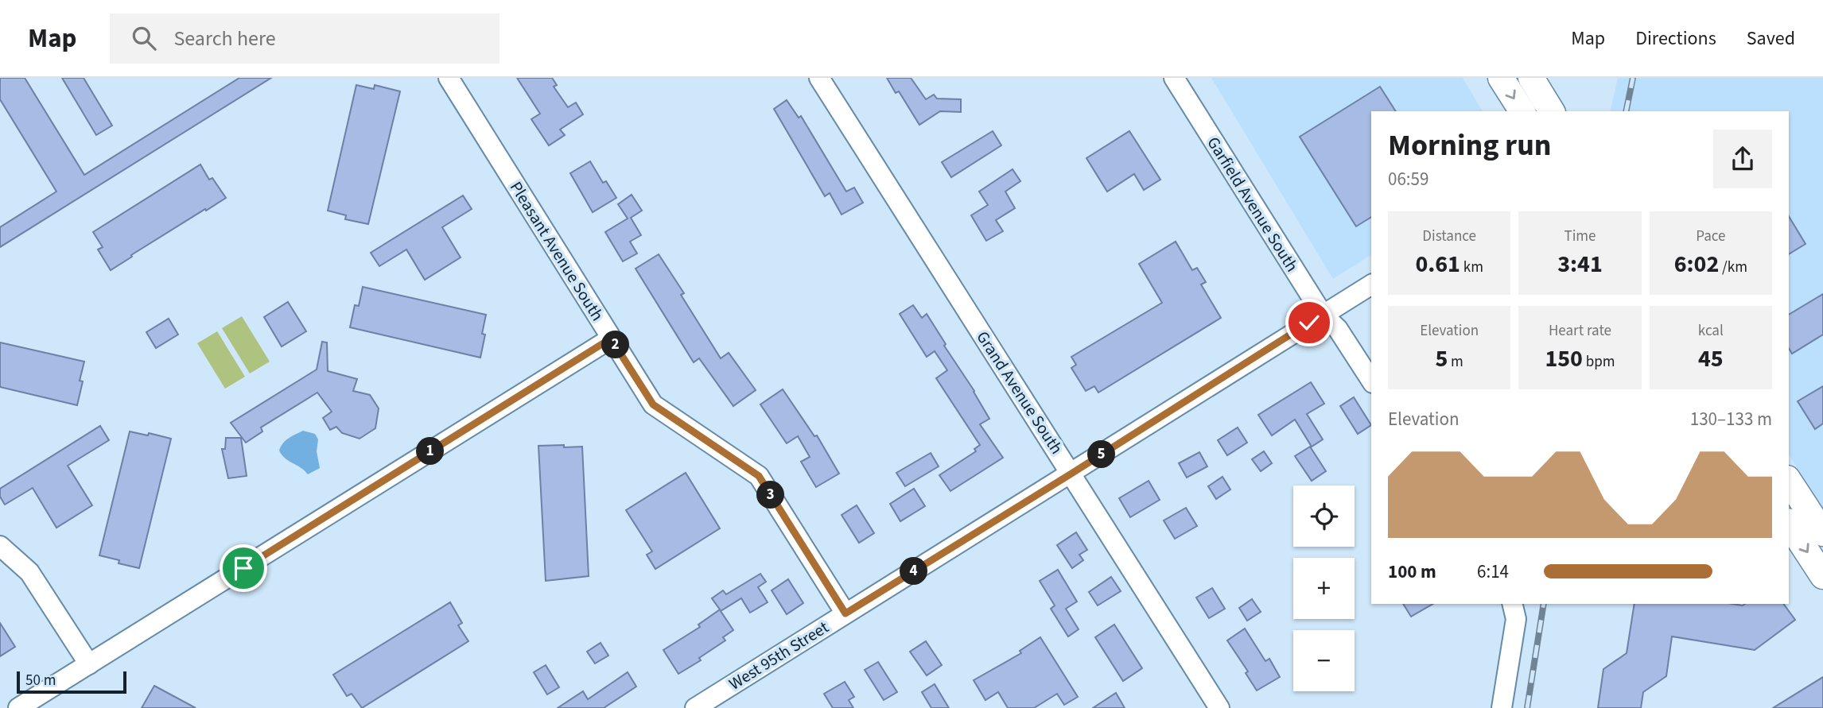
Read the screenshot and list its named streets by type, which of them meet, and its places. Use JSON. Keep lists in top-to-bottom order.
{
  "streets": {
    "street": [
      "Garfield Avenue South",
      "Pleasant Avenue South",
      "Grand Avenue South",
      "West 95th Street"
    ]
  },
  "crossings": [
    ["Garfield Avenue South", "West 95th Street"],
    ["Pleasant Avenue South", "West 95th Street"],
    ["Grand Avenue South", "West 95th Street"]
  ],
  "scale_bar": "50 m",
  "page": {
    "header": "Map",
    "search": "Search here",
    "nav": ["Map", "Directions", "Saved"],
    "heading": ["Morning run", "06:59"],
    "stats": [
      ["Distance", "0.61 km"],
      ["Time", "3:41"],
      ["Pace", "6:02 /km"],
      ["Elevation", "5 m"],
      ["Heart rate", "150 bpm"],
      ["kcal", "45"]
    ],
    "pins": [
      "2",
      "1",
      "5",
      "3",
      "4"
    ],
    "chart": ["Elevation", "130–133 m"],
    "map_buttons": ["+", "−"],
    "list": [
      {
        "name": "100 m",
        "note": "6:14"
      }
    ],
    "scale": "50 m"
  }
}
